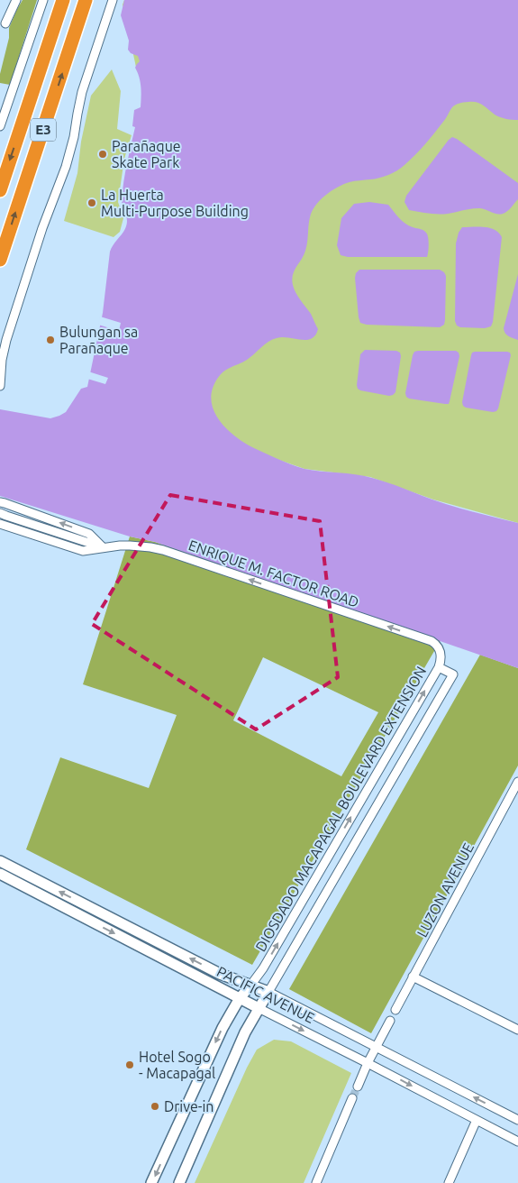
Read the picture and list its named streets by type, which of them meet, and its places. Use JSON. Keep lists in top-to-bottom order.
{
  "streets": {
    "highway": ["E3"],
    "main road": ["PACIFIC AVENUE"],
    "street": ["ENRIQUE M. FACTOR ROAD", "DIOSDADO MACAPAGAL BOULEVARD EXTENSION", "LUZON AVENUE"]
  },
  "crossings": [
    ["ENRIQUE M. FACTOR ROAD", "DIOSDADO MACAPAGAL BOULEVARD EXTENSION"],
    ["DIOSDADO MACAPAGAL BOULEVARD EXTENSION", "PACIFIC AVENUE"]
  ],
  "one_way": ["ENRIQUE M. FACTOR ROAD"],
  "places": [
    "Parañaque Skate Park",
    "La Huerta Multi-Purpose Building",
    "Bulungan sa Parañaque",
    "Hotel Sogo - Macapagal",
    "Drive-in"
  ]
}
